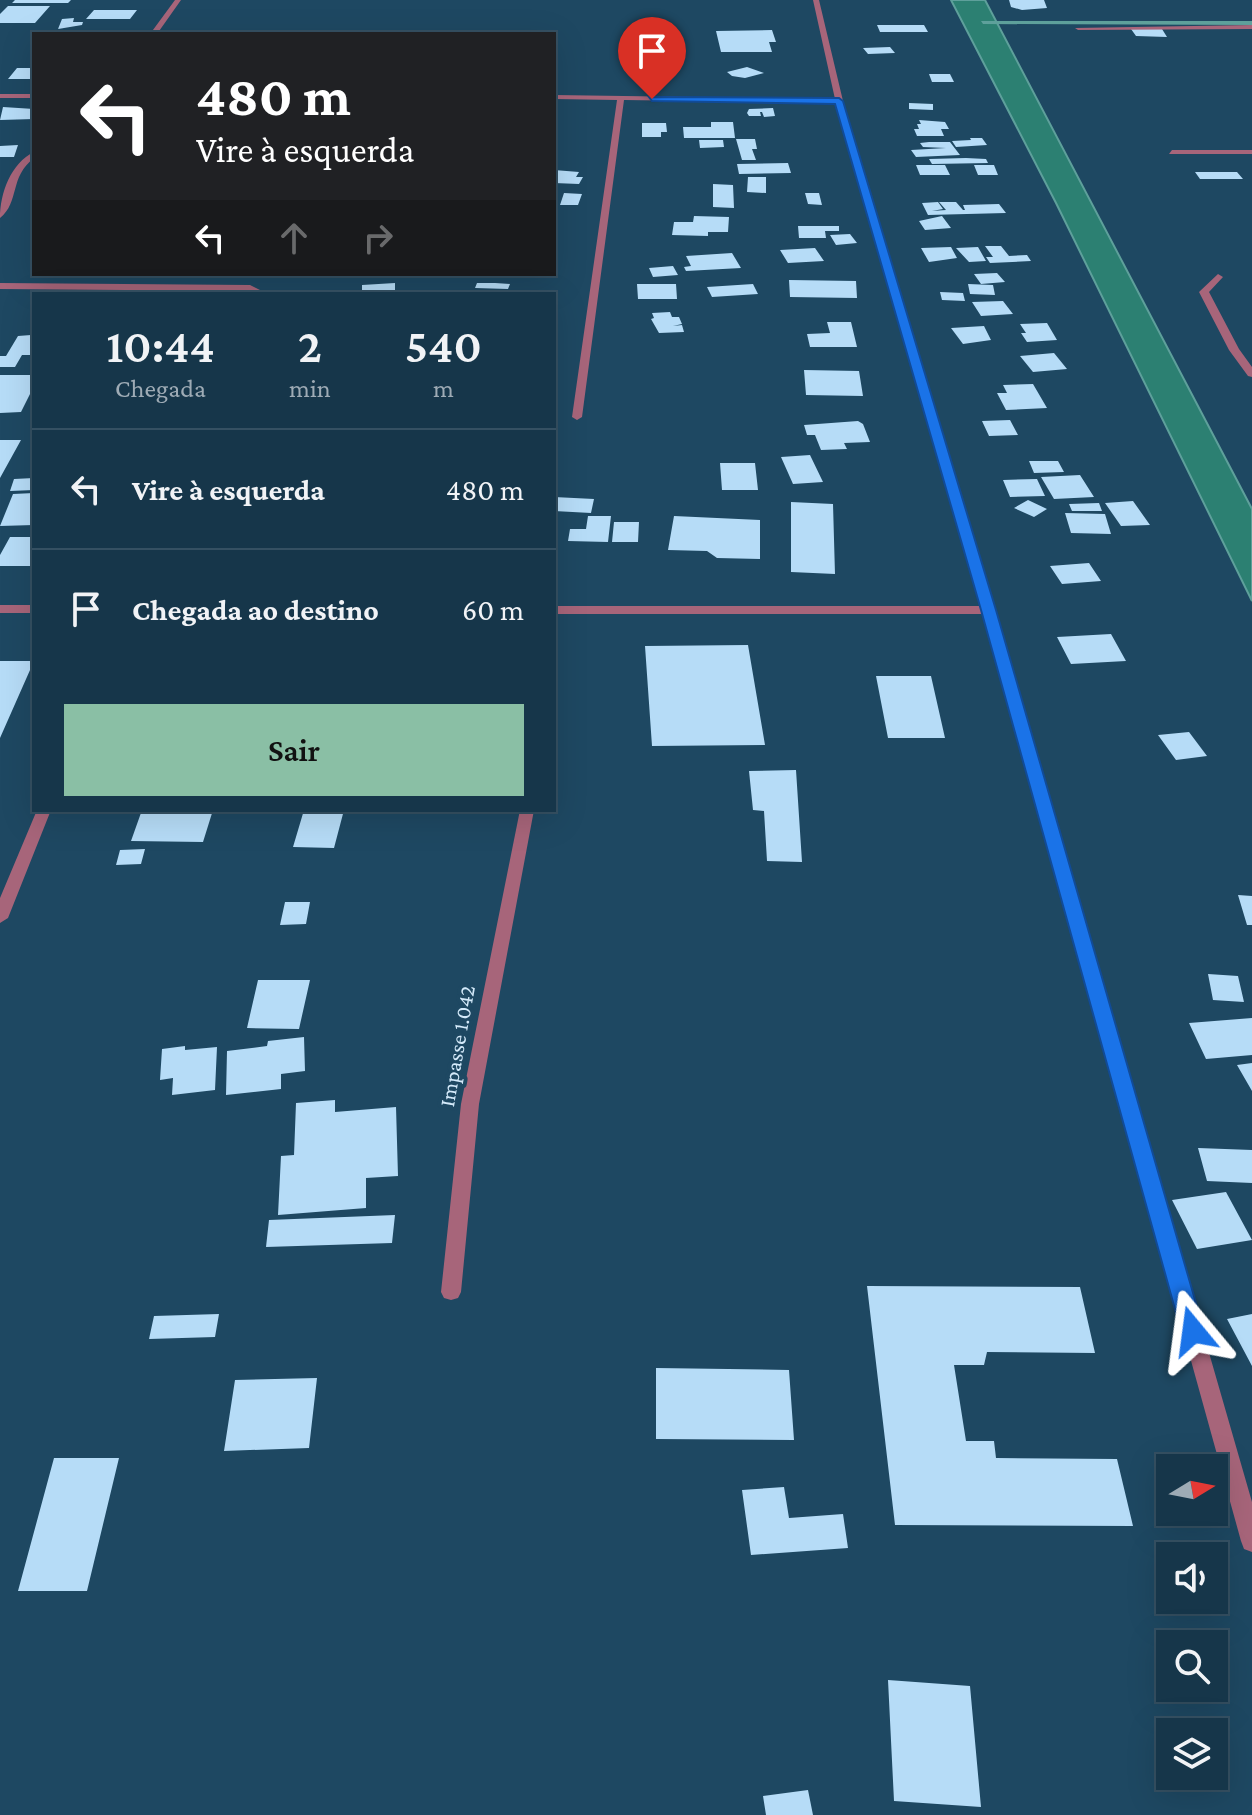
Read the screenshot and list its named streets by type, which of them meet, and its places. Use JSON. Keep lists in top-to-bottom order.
{
  "streets": {
    "street": ["Impasse 1.042"]
  },
  "north": "right",
  "page": {
    "turn": ["480 m", "Vire à esquerda"],
    "eta": [
      "10:44",
      "Chegada",
      "2",
      "min",
      "540",
      "m"
    ],
    "list": [
      {
        "name": "Vire à esquerda",
        "value": "480 m"
      },
      {
        "name": "Chegada ao destino",
        "value": "60 m"
      }
    ],
    "buttons": "Sair"
  }
}
